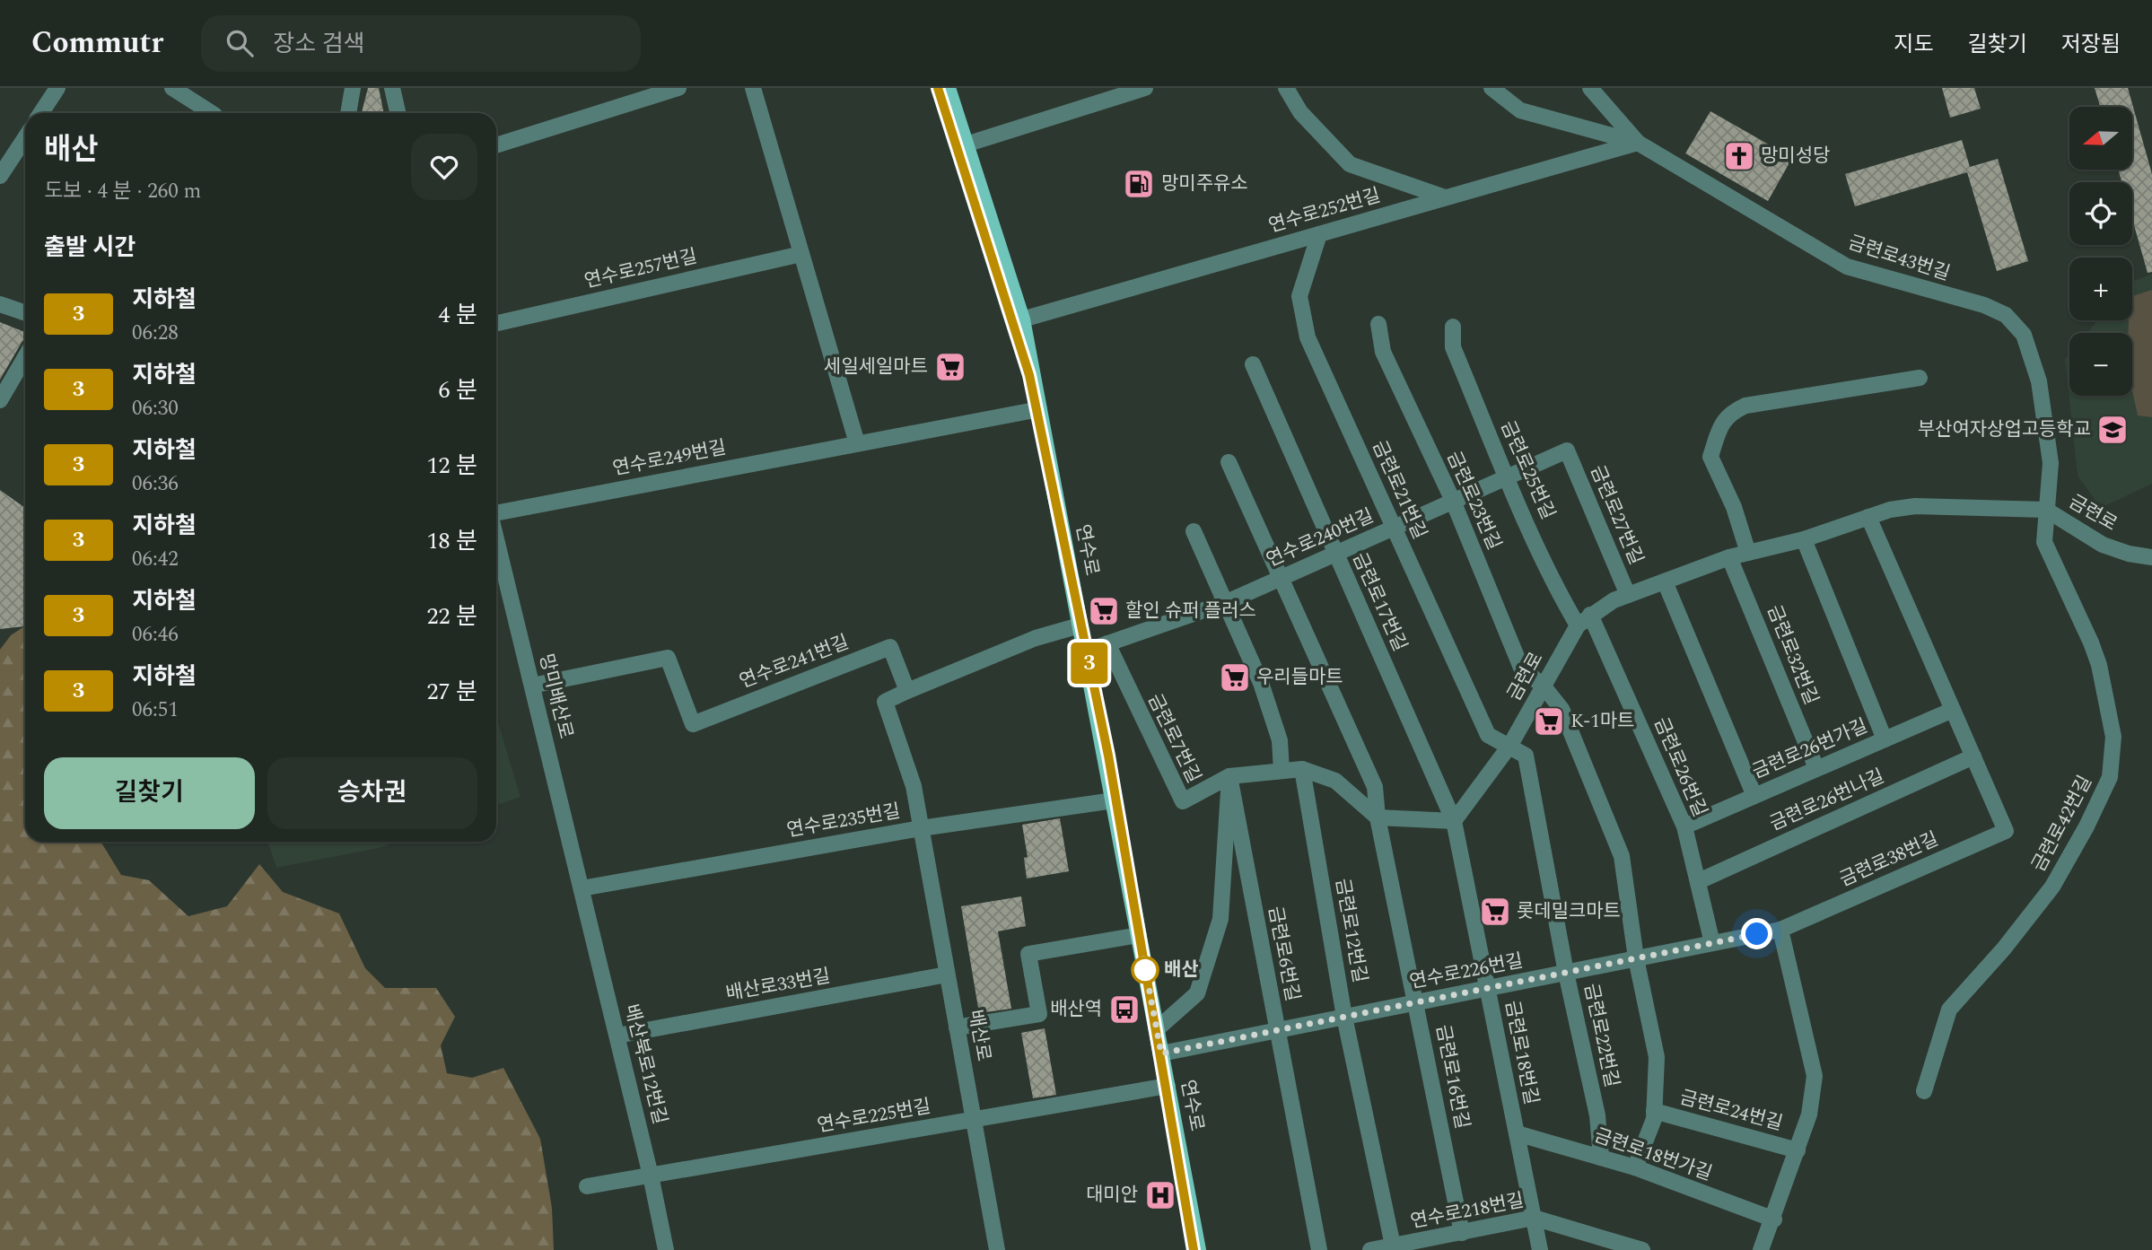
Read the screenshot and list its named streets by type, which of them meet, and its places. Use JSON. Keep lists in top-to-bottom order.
{
  "streets": {
    "main road": ["연수로"],
    "street": [
      "연수로252번길",
      "금련로43번길",
      "연수로257번길",
      "연수로249번길",
      "금련로25번길",
      "금련로21번길",
      "금련로23번길",
      "금련로",
      "금련로27번길",
      "연수로240번길",
      "금련로17번길",
      "금련로32번길",
      "연수로241번길",
      "망미배산로",
      "금련로7번길",
      "금련로26번가길",
      "금련로26번길",
      "금련로26번나길",
      "연수로235번길",
      "금련로42번길",
      "금련로38번길",
      "금련로12번길",
      "금련로6번길",
      "연수로226번길",
      "배산로33번길",
      "배산로",
      "금련로22번길",
      "금련로18번길",
      "배산북로12번길",
      "금련로16번길",
      "금련로24번길",
      "연수로225번길",
      "금련로18번가길",
      "연수로218번길"
    ]
  },
  "crossings": [
    ["연수로252번길", "금련로43번길"],
    ["연수로252번길", "금련로21번길"],
    ["연수로252번길", "연수로"],
    ["금련로43번길", "금련로"],
    ["금련로43번길", "금련로42번길"],
    ["연수로249번길", "연수로"],
    ["금련로25번길", "금련로"],
    ["금련로25번길", "연수로240번길"],
    ["금련로21번길", "금련로"],
    ["금련로21번길", "연수로240번길"],
    ["금련로21번길", "금련로22번길"],
    ["금련로23번길", "금련로"],
    ["금련로23번길", "연수로240번길"],
    ["금련로23번길", "금련로24번길"],
    ["금련로", "금련로27번길"],
    ["금련로", "금련로17번길"],
    ["금련로", "금련로32번길"],
    ["금련로", "금련로26번길"],
    ["금련로", "금련로42번길"],
    ["금련로", "금련로38번길"],
    ["금련로", "금련로22번길"],
    ["금련로", "금련로18번길"],
    ["금련로", "금련로24번길"],
    ["금련로27번길", "연수로240번길"],
    ["연수로240번길", "연수로"],
    ["연수로240번길", "금련로17번길"],
    ["연수로240번길", "금련로7번길"],
    ["연수로240번길", "금련로16번길"],
    ["연수로", "연수로235번길"],
    ["연수로", "연수로226번길"],
    ["연수로", "연수로225번길"],
    ["금련로17번길", "금련로18번길"],
    ["금련로32번길", "금련로26번가길"],
    ["연수로241번길", "망미배산로"],
    ["연수로241번길", "배산로"],
    ["망미배산로", "연수로235번길"],
    ["망미배산로", "배산북로12번길"],
    ["금련로7번길", "금련로6번길"],
    ["금련로26번가길", "금련로26번길"],
    ["금련로26번가길", "금련로38번길"],
    ["금련로26번길", "금련로26번나길"],
    ["금련로26번길", "연수로226번길"],
    ["금련로26번나길", "금련로38번길"],
    ["연수로235번길", "배산로"],
    ["연수로235번길", "배산북로12번길"],
    ["금련로38번길", "연수로226번길"],
    ["금련로12번길", "연수로226번길"],
    ["금련로12번길", "연수로218번길"],
    ["금련로6번길", "연수로226번길"],
    ["연수로226번길", "금련로22번길"],
    ["연수로226번길", "금련로18번길"],
    ["연수로226번길", "금련로16번길"],
    ["연수로226번길", "금련로24번길"],
    ["배산로33번길", "배산로"],
    ["배산로33번길", "배산북로12번길"],
    ["배산로", "연수로225번길"],
    ["금련로22번길", "금련로18번가길"],
    ["금련로18번길", "금련로18번가길"],
    ["금련로18번길", "연수로218번길"],
    ["배산북로12번길", "연수로225번길"],
    ["금련로16번길", "연수로218번길"],
    ["금련로24번길", "금련로18번가길"]
  ],
  "places": {
    "church": ["망미성당"],
    "fuel station": ["망미주유소"],
    "supermarket": [
      "세일세일마트",
      "할인 슈퍼 플러스",
      "우리들마트",
      "K-1마트",
      "롯데밀크마트"
    ],
    "school or university": ["부산여자상업고등학교"],
    "other": ["배산"],
    "bus stop": ["배산역"],
    "hospital": ["대미안"]
  },
  "lines": ["metro line 3"],
  "north": "left",
  "page": {
    "header": "Commutr",
    "search": "장소 검색",
    "nav": ["지도", "길찾기", "저장됨"],
    "on_map": "3",
    "map_buttons": ["+", "−"],
    "heading": [
      ["배산", "도보 · 4 분 · 260 m"],
      "출발 시간"
    ],
    "list": [
      {
        "mark": "3",
        "name": "지하철",
        "note": "06:28",
        "value": "4 분"
      },
      {
        "mark": "3",
        "name": "지하철",
        "note": "06:30",
        "value": "6 분"
      },
      {
        "mark": "3",
        "name": "지하철",
        "note": "06:36",
        "value": "12 분"
      },
      {
        "mark": "3",
        "name": "지하철",
        "note": "06:42",
        "value": "18 분"
      },
      {
        "mark": "3",
        "name": "지하철",
        "note": "06:46",
        "value": "22 분"
      },
      {
        "mark": "3",
        "name": "지하철",
        "note": "06:51",
        "value": "27 분"
      }
    ],
    "buttons": ["길찾기", "승차권"]
  }
}
